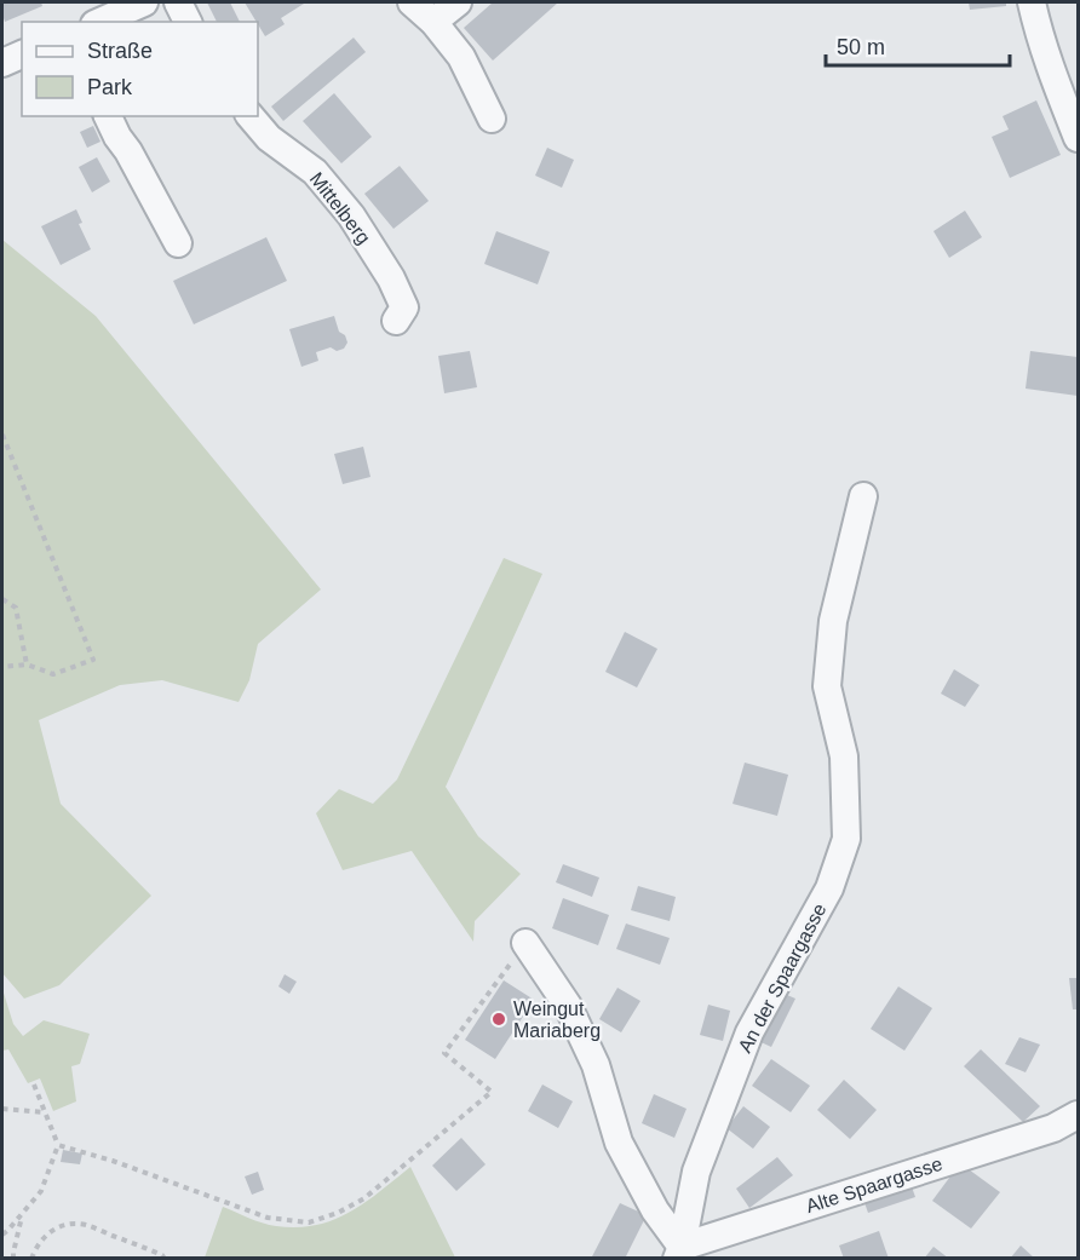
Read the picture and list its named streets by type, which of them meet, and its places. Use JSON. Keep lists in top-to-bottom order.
{
  "streets": {
    "street": ["Mittelberg", "An der Spaargasse", "Alte Spaargasse"]
  },
  "crossings": [
    ["An der Spaargasse", "Alte Spaargasse"]
  ],
  "places": ["Weingut Mariaberg"],
  "legend": ["Straße", "Park"],
  "scale_bar": "50 m"
}
